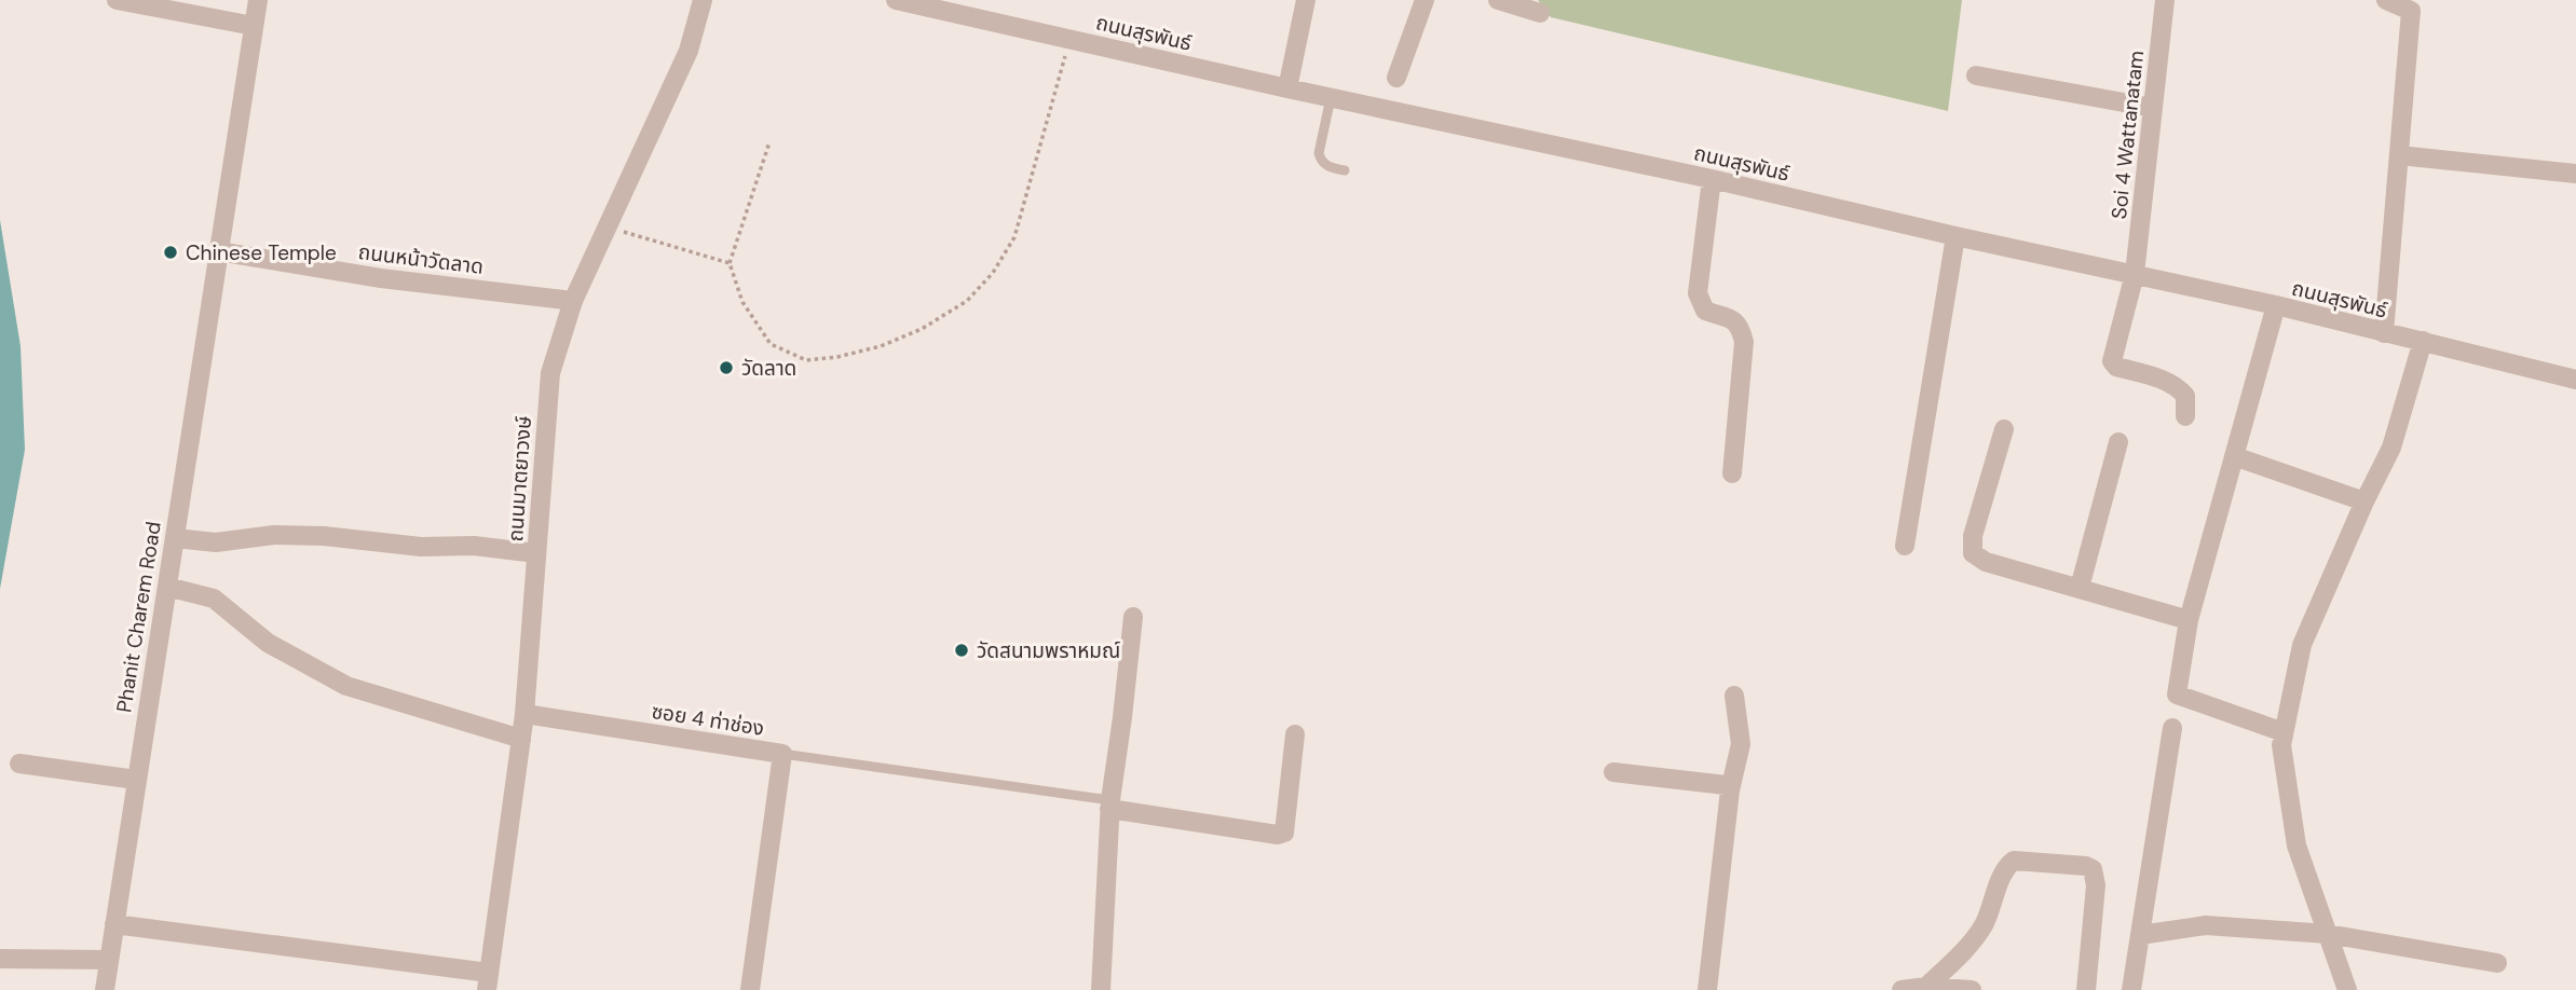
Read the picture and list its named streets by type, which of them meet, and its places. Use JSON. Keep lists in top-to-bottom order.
{
  "streets": {
    "street": [
      "ถนนสุรพันธ์",
      "Soi 4 Wattanatam",
      "ถนนหน้าวัดลาด",
      "ถนนมาตยาวงษ์",
      "Phanit Charem Road",
      "ซอย 4 ท่าช่อง"
    ]
  },
  "crossings": [
    ["ถนนสุรพันธ์", "Soi 4 Wattanatam"],
    ["ถนนหน้าวัดลาด", "ถนนมาตยาวงษ์"],
    ["ถนนหน้าวัดลาด", "Phanit Charem Road"],
    ["ถนนมาตยาวงษ์", "ซอย 4 ท่าช่อง"]
  ],
  "places": ["Chinese Temple", "วัดลาด", "วัดสนามพราหมณ์"]
}
